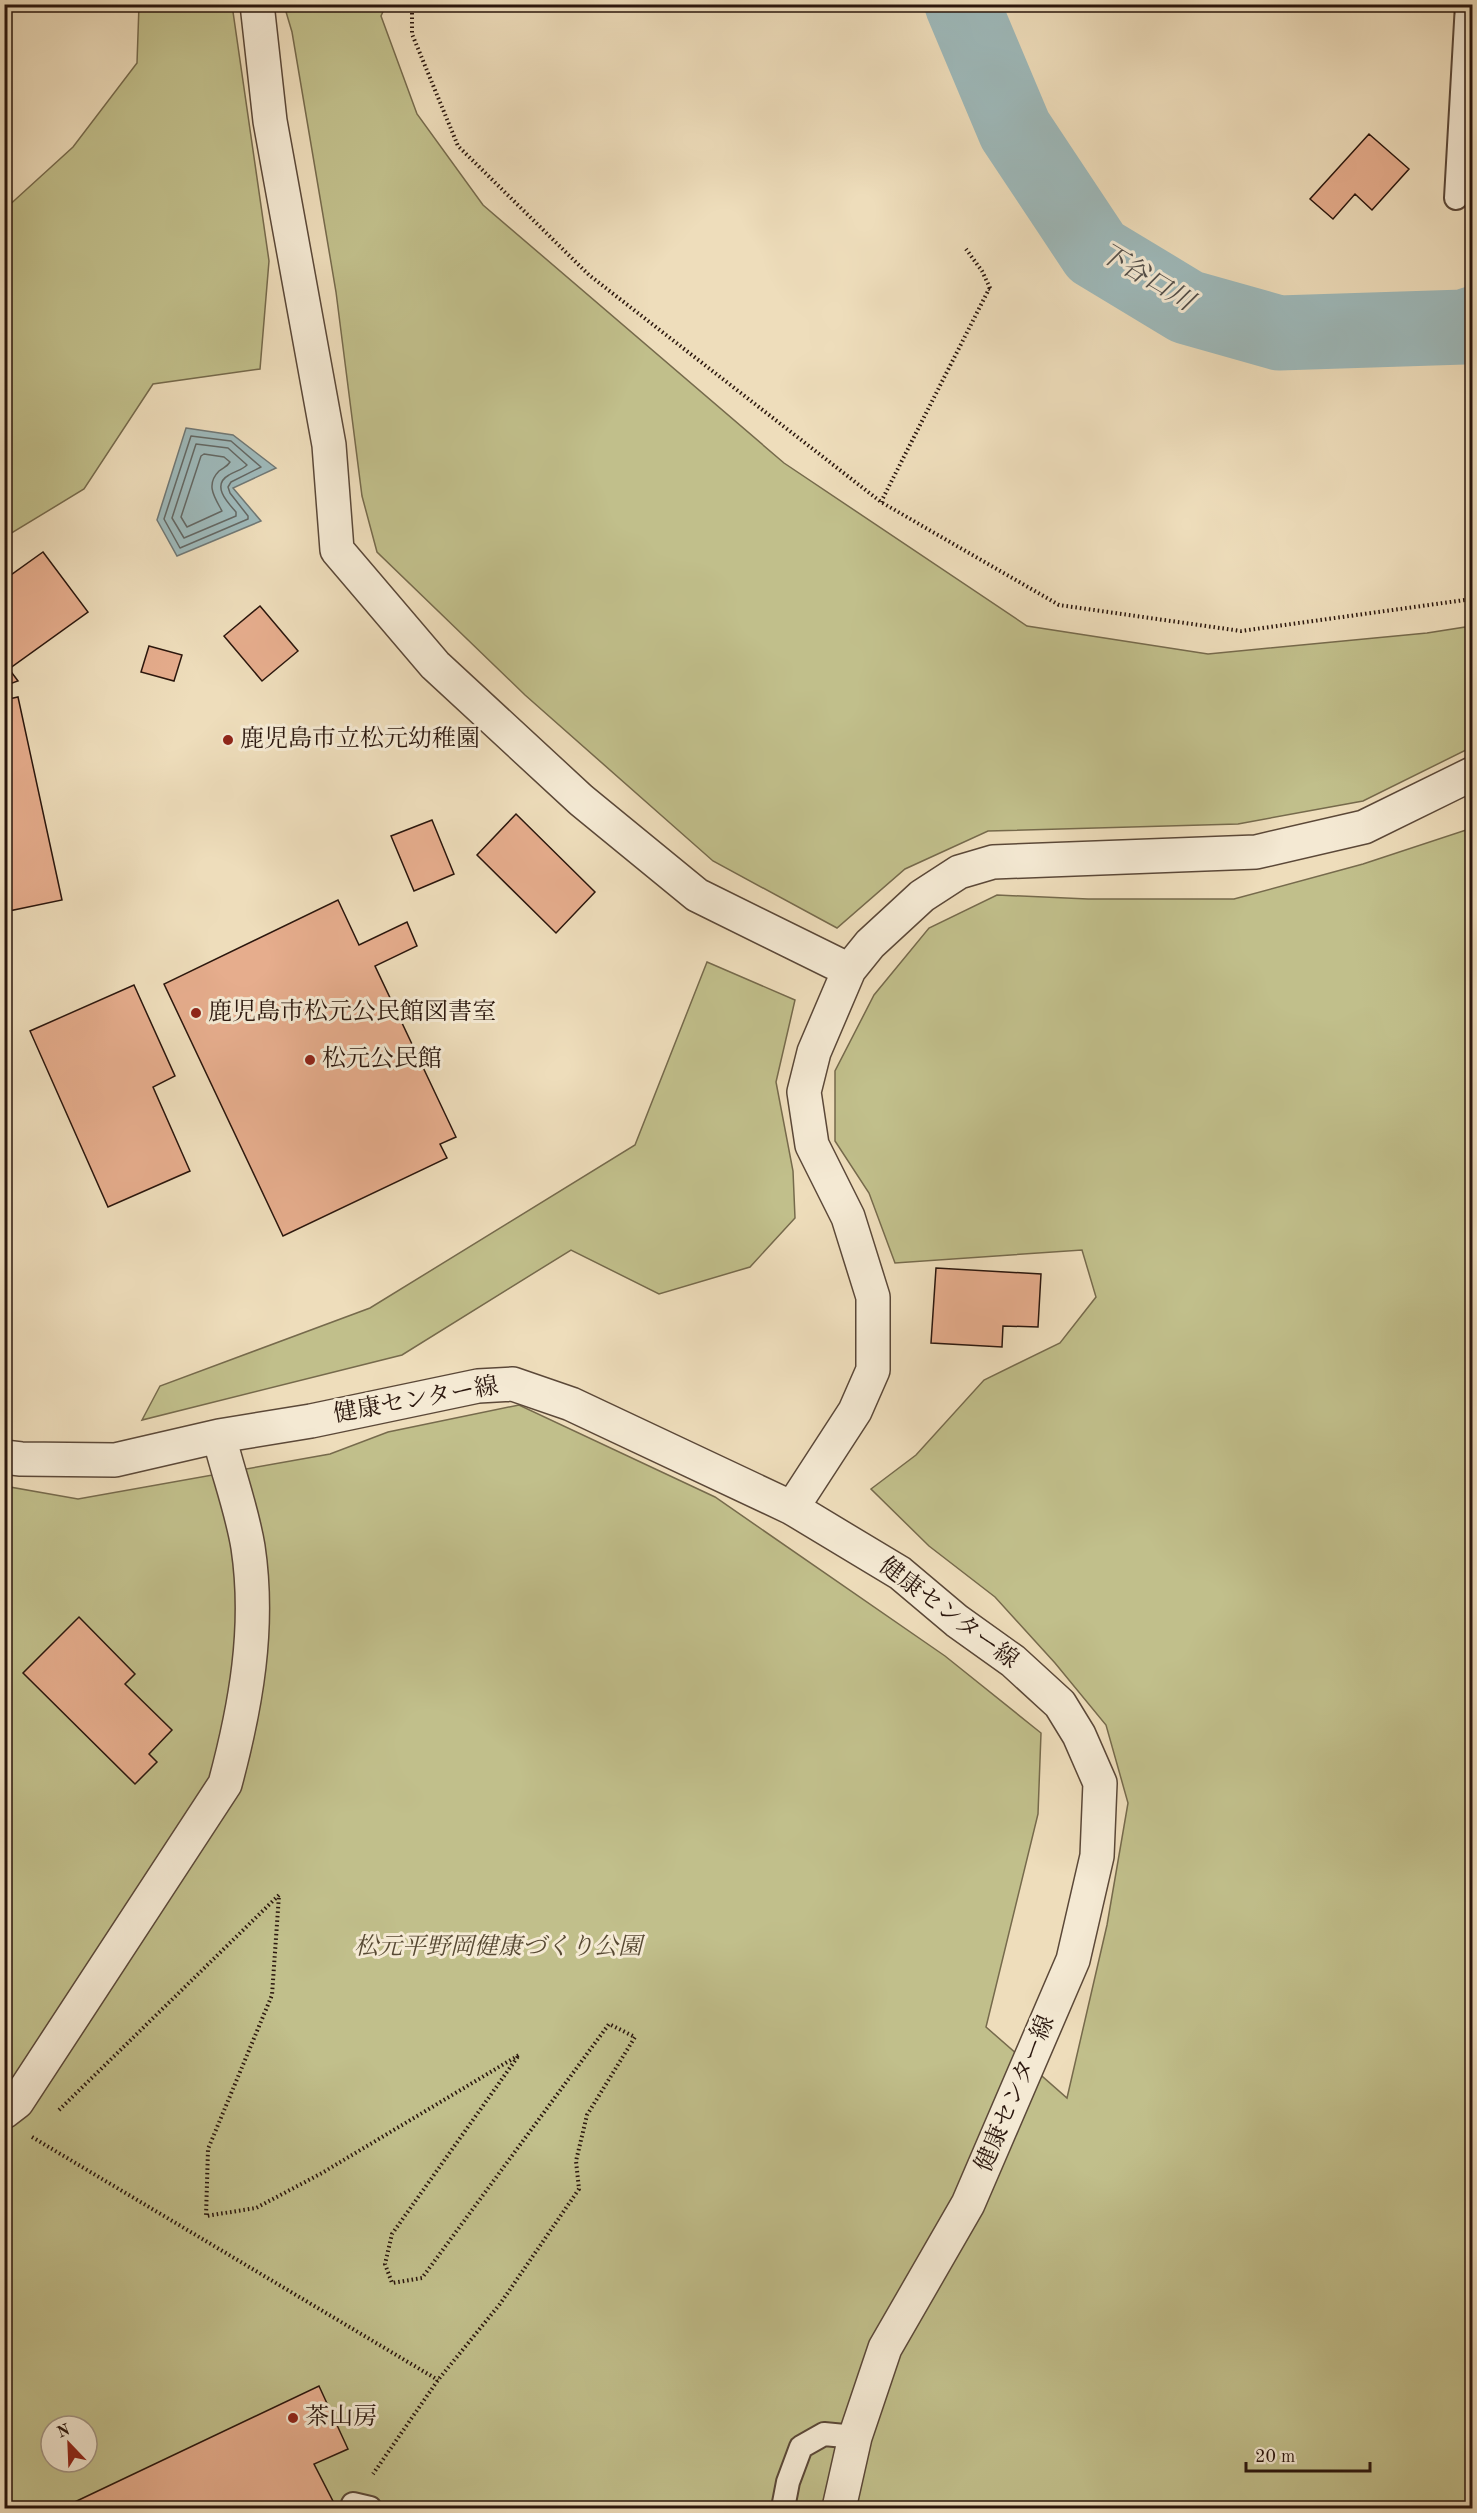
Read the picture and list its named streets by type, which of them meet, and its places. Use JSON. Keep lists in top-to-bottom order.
{
  "streets": {
    "street": ["健康センター線"]
  },
  "water": ["下谷口川"],
  "parks": ["松元平野岡健康づくり公園"],
  "places": [
    "鹿児島市立松元幼稚園",
    "鹿児島市松元公民館図書室",
    "松元公民館",
    "茶山房"
  ],
  "scale_bar": "20 m",
  "north": "top left"
}
